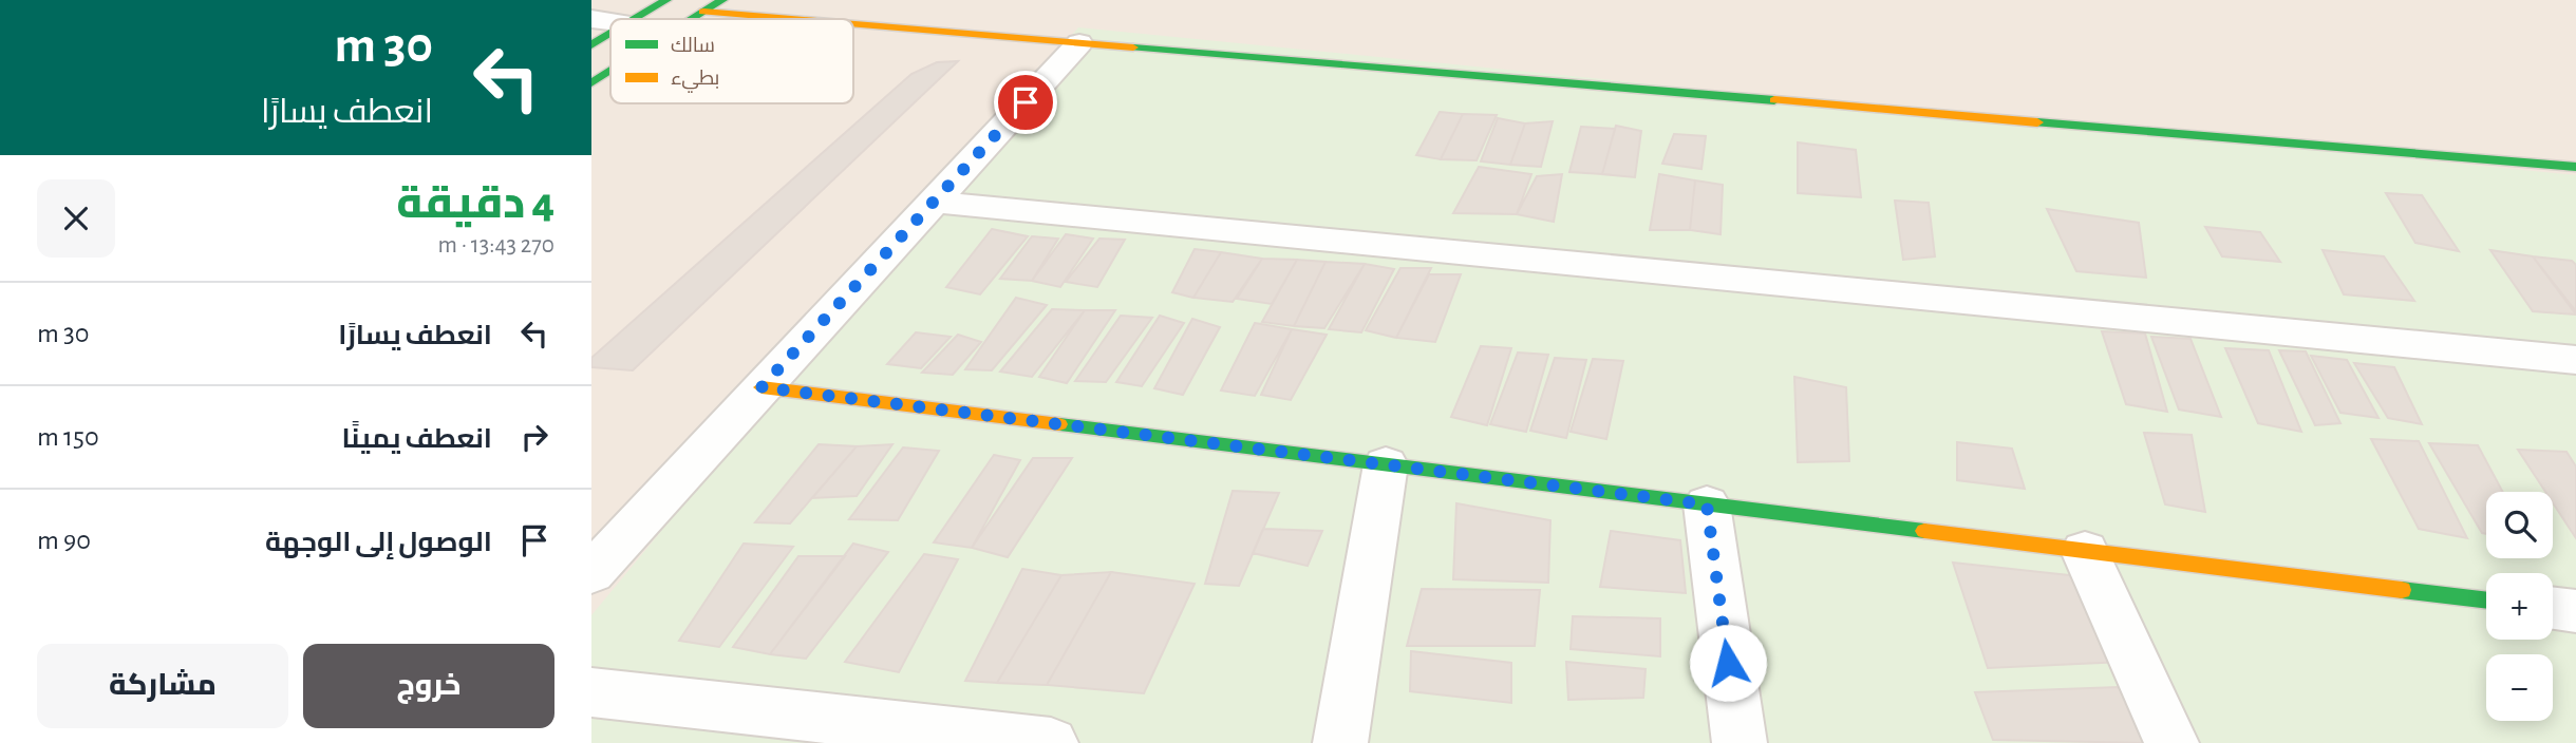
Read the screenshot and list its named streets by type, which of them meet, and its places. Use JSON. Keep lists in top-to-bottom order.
{
  "legend": ["سالك", "بطيء"],
  "page": {
    "turn": ["30 m", "انعطف يسارًا"],
    "heading": ["4 دقيقة", "270 m · 13:43"],
    "list": [
      {
        "name": "انعطف يسارًا",
        "value": "30 m"
      },
      {
        "name": "انعطف يمينًا",
        "value": "150 m"
      },
      {
        "name": "الوصول إلى الوجهة",
        "value": "90 m"
      }
    ],
    "map_buttons": ["+", "−"],
    "buttons": ["خروج", "مشاركة"]
  }
}
